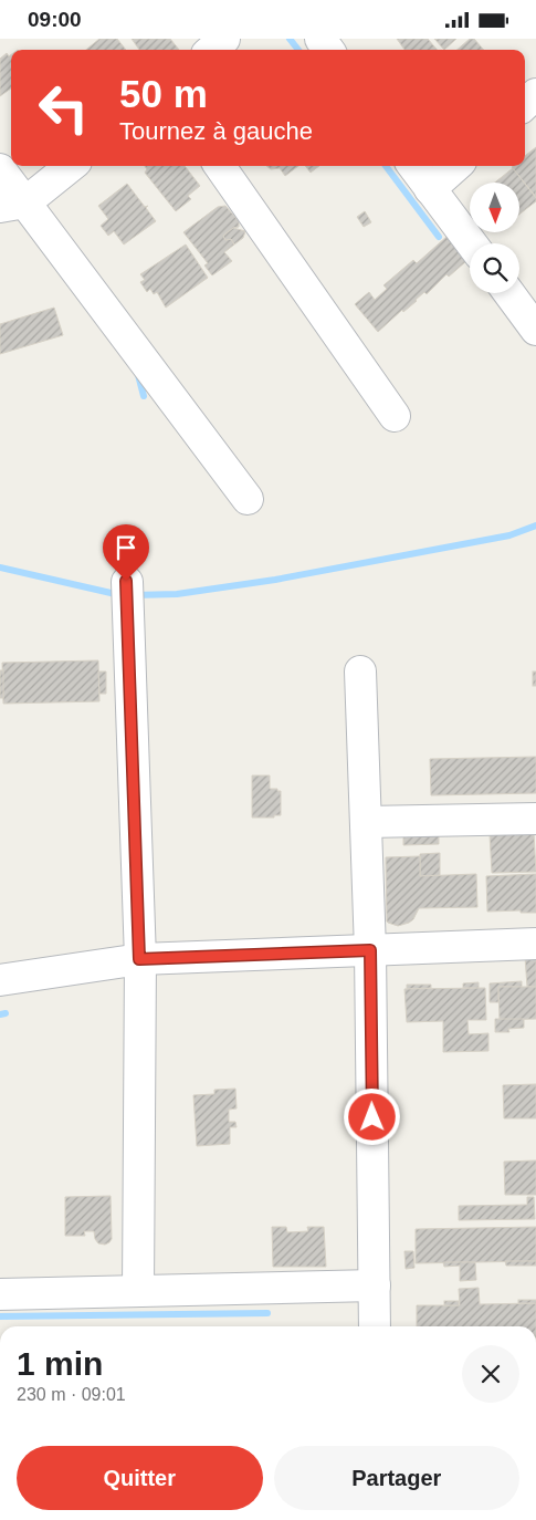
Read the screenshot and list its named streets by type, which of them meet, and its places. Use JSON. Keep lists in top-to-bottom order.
{
  "north": "bottom",
  "page": {
    "status": "09:00",
    "turn": ["50 m", "Tournez à gauche"],
    "heading": ["1 min", "230 m · 09:01"],
    "buttons": ["Quitter", "Partager"]
  }
}
